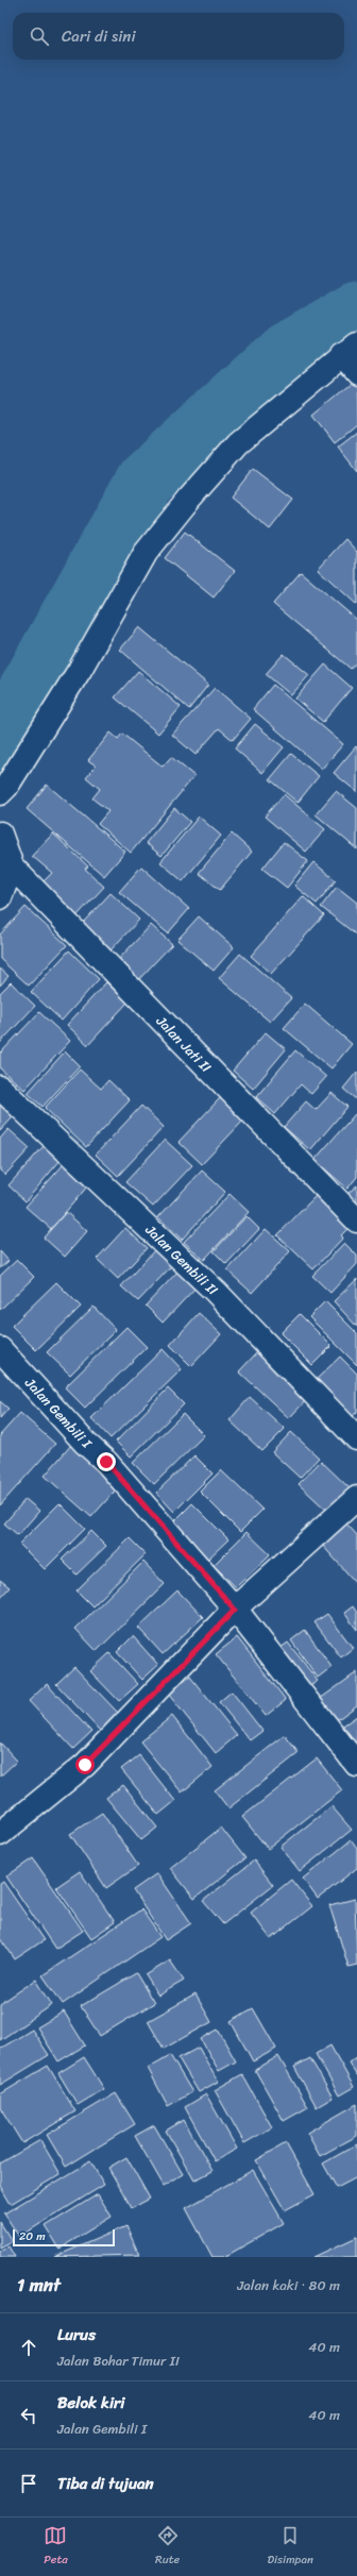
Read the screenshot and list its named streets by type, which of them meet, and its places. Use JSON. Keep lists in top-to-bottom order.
{
  "streets": {
    "street": ["Jalan Jati II", "Jalan Gembili II", "Jalan Gembili I"]
  },
  "scale_bar": "20 m",
  "page": {
    "search": "Cari di sini",
    "scale": "20 m",
    "heading": ["1 mnt", "Jalan kaki · 80 m"],
    "list": [
      ["Lurus", "Jalan Bohar Timur II", "40 m"],
      ["Belok kiri", "Jalan Gembili I", "40 m"],
      "Tiba di tujuan"
    ],
    "nav": ["Peta", "Rute", "Disimpan"]
  }
}
